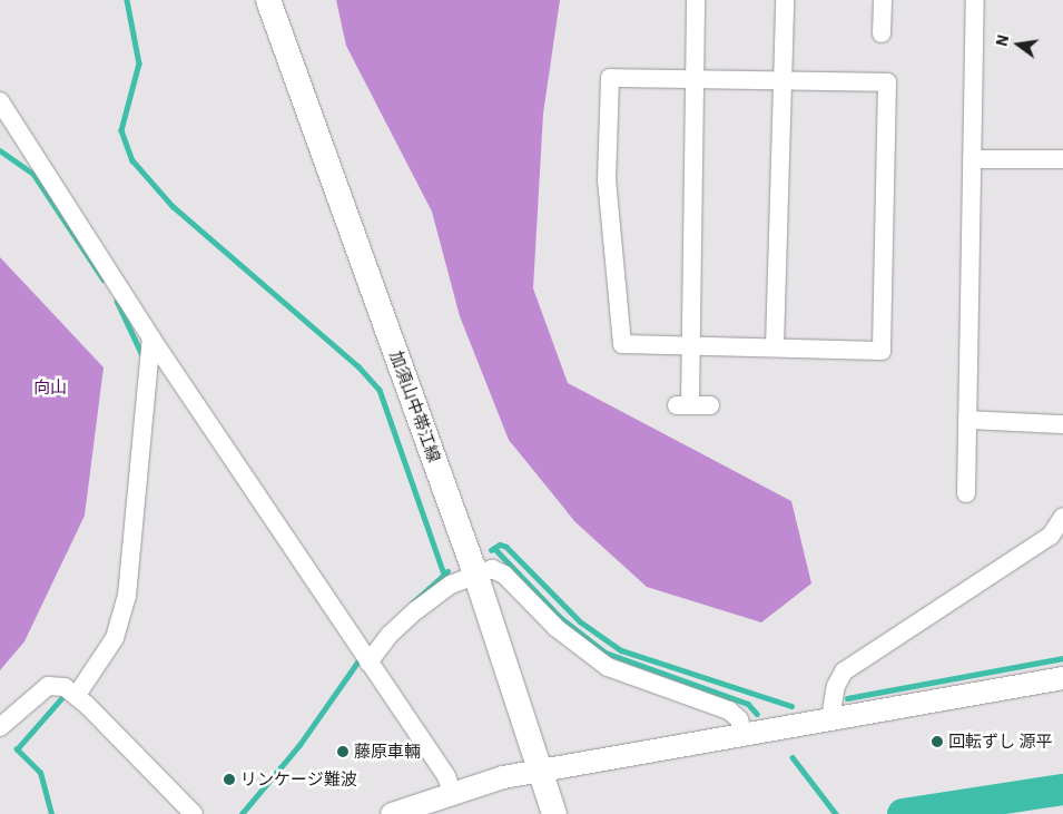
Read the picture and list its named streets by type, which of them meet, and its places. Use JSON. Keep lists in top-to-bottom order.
{
  "streets": {
    "main road": ["加須山中帯江線"]
  },
  "parks": ["向山"],
  "places": ["回転ずし 源平", "藤原車輛", "リンケージ難波"],
  "north": "left"
}
